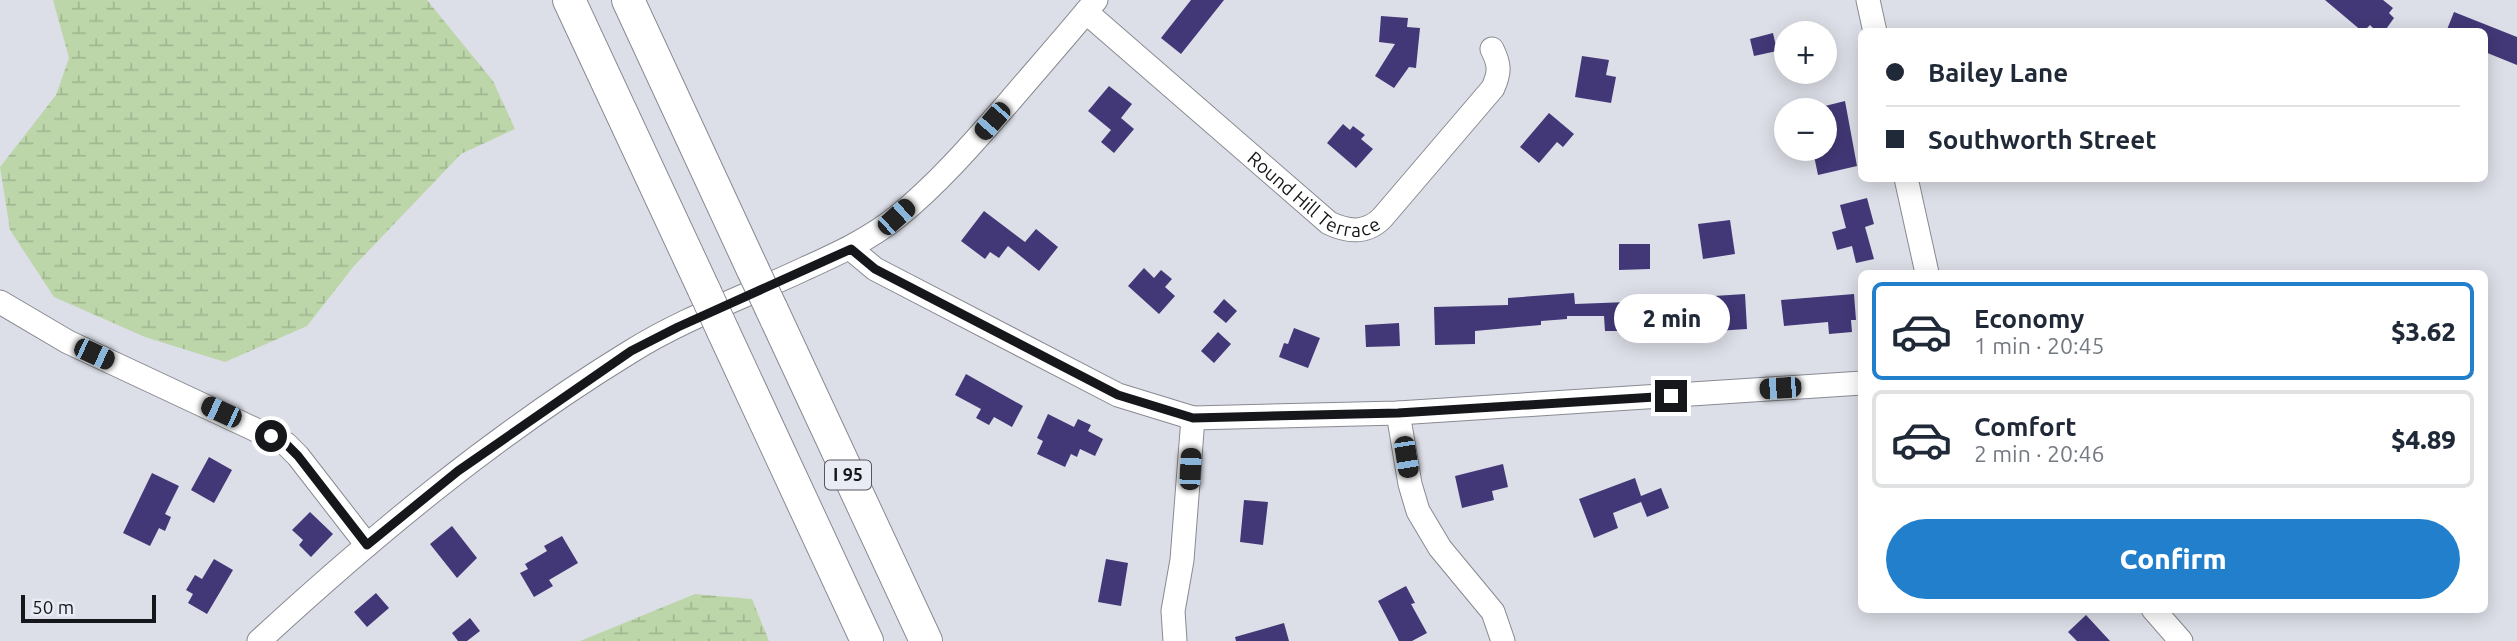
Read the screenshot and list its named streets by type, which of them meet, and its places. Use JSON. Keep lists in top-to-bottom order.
{
  "streets": {
    "highway": ["I 95"],
    "street": ["Round Hill Terrace"]
  },
  "scale_bar": "50 m",
  "page": {
    "map_buttons": ["+", "−"],
    "banner": ["Bailey Lane", "Southworth Street"],
    "list": [
      {
        "name": "Economy",
        "note": "1 min · 20:45",
        "value": "$3.62"
      },
      {
        "name": "Comfort",
        "note": "2 min · 20:46",
        "value": "$4.89"
      }
    ],
    "bubble": "2 min",
    "buttons": "Confirm",
    "scale": "50 m"
  }
}
